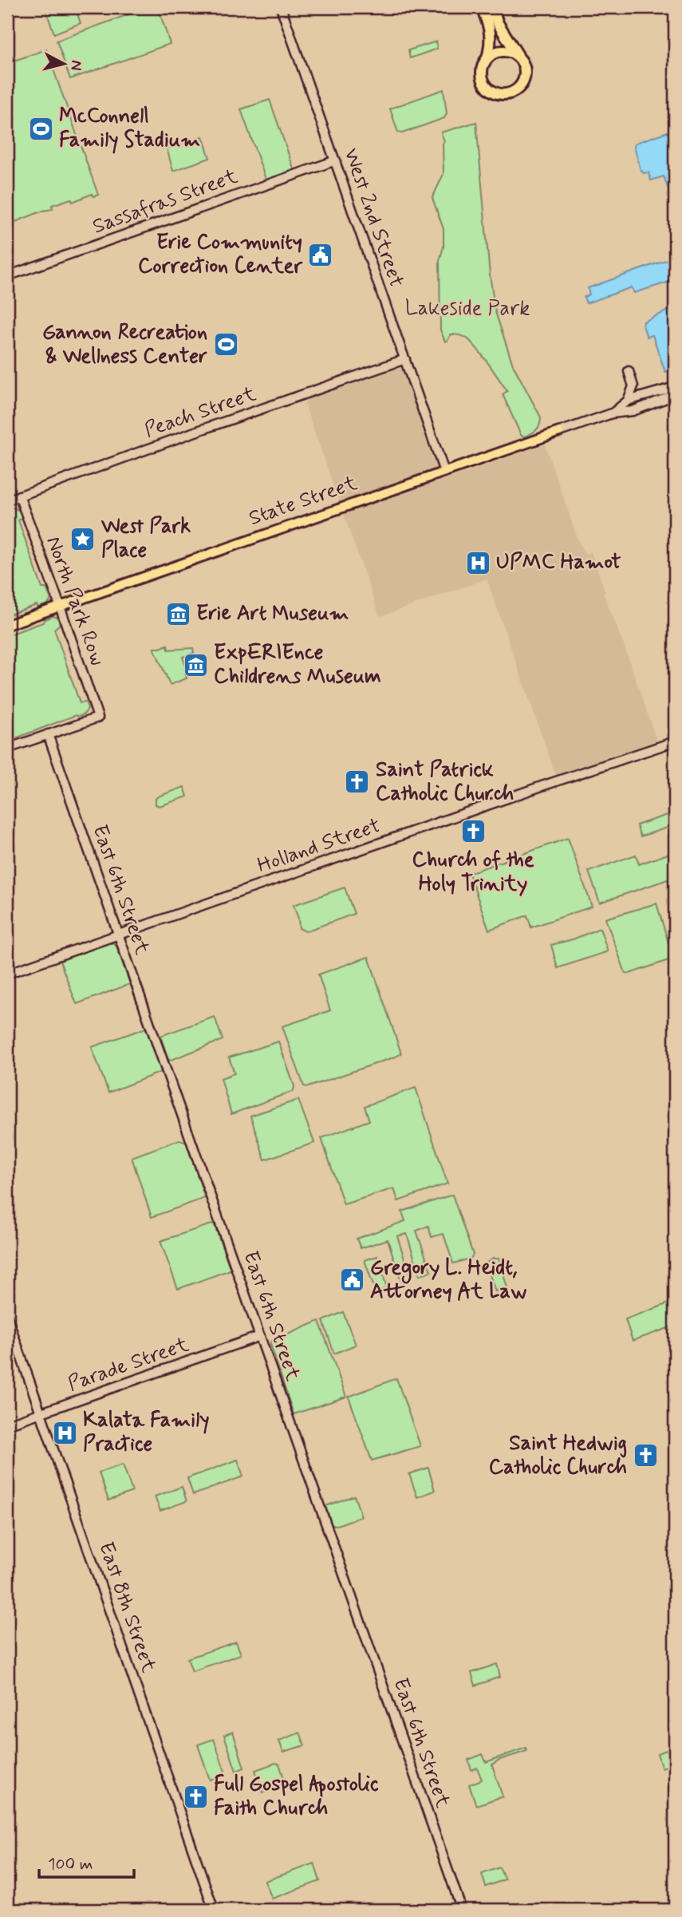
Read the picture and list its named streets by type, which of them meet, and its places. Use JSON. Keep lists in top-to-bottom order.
{
  "streets": {
    "main road": ["State Street"],
    "street": [
      "Sassafras Street",
      "West 2nd Street",
      "Peach Street",
      "North Park Row",
      "Holland Street",
      "East 6th Street",
      "Parade Street",
      "East 8th Street"
    ]
  },
  "crossings": [
    ["Sassafras Street", "West 2nd Street"],
    ["West 2nd Street", "Peach Street"],
    ["West 2nd Street", "State Street"],
    ["Peach Street", "North Park Row"],
    ["State Street", "North Park Row"],
    ["North Park Row", "East 6th Street"],
    ["Holland Street", "East 6th Street"],
    ["East 6th Street", "Parade Street"],
    ["Parade Street", "East 8th Street"]
  ],
  "parks": ["Lakeside Park"],
  "places": {
    "sports": ["McConnell Family Stadium", "Gannon Recreation & Wellness Center"],
    "public building": ["Erie Community Correction Center", "Gregory L. Heidt, Attorney At Law"],
    "place": ["West Park Place"],
    "hospital": ["UPMC Hamot", "Kalata Family Practice"],
    "museum": ["Erie Art Museum", "ExpERIEnce Childrens Museum"],
    "church": [
      "Saint Patrick Catholic Church",
      "Church of the Holy Trinity",
      "Saint Hedwig Catholic Church",
      "Full Gospel Apostolic Faith Church"
    ]
  },
  "scale_bar": "100 m",
  "north": "right"
}
